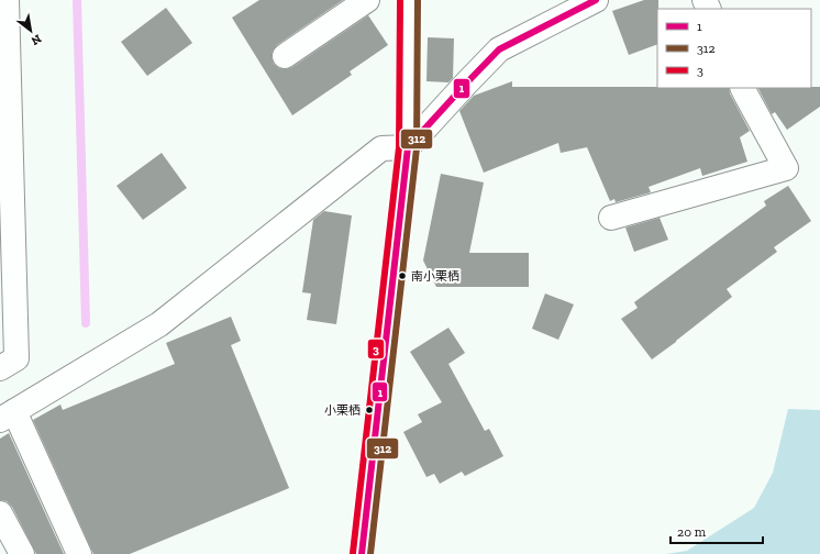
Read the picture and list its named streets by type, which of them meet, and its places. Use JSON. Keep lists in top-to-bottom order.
{
  "places": ["南小栗栖", "小栗栖"],
  "lines": ["transit line 1", "transit line 312", "transit line 3"],
  "legend": ["1", "312", "3"],
  "scale_bar": "20 m",
  "north": "bottom right"
}
